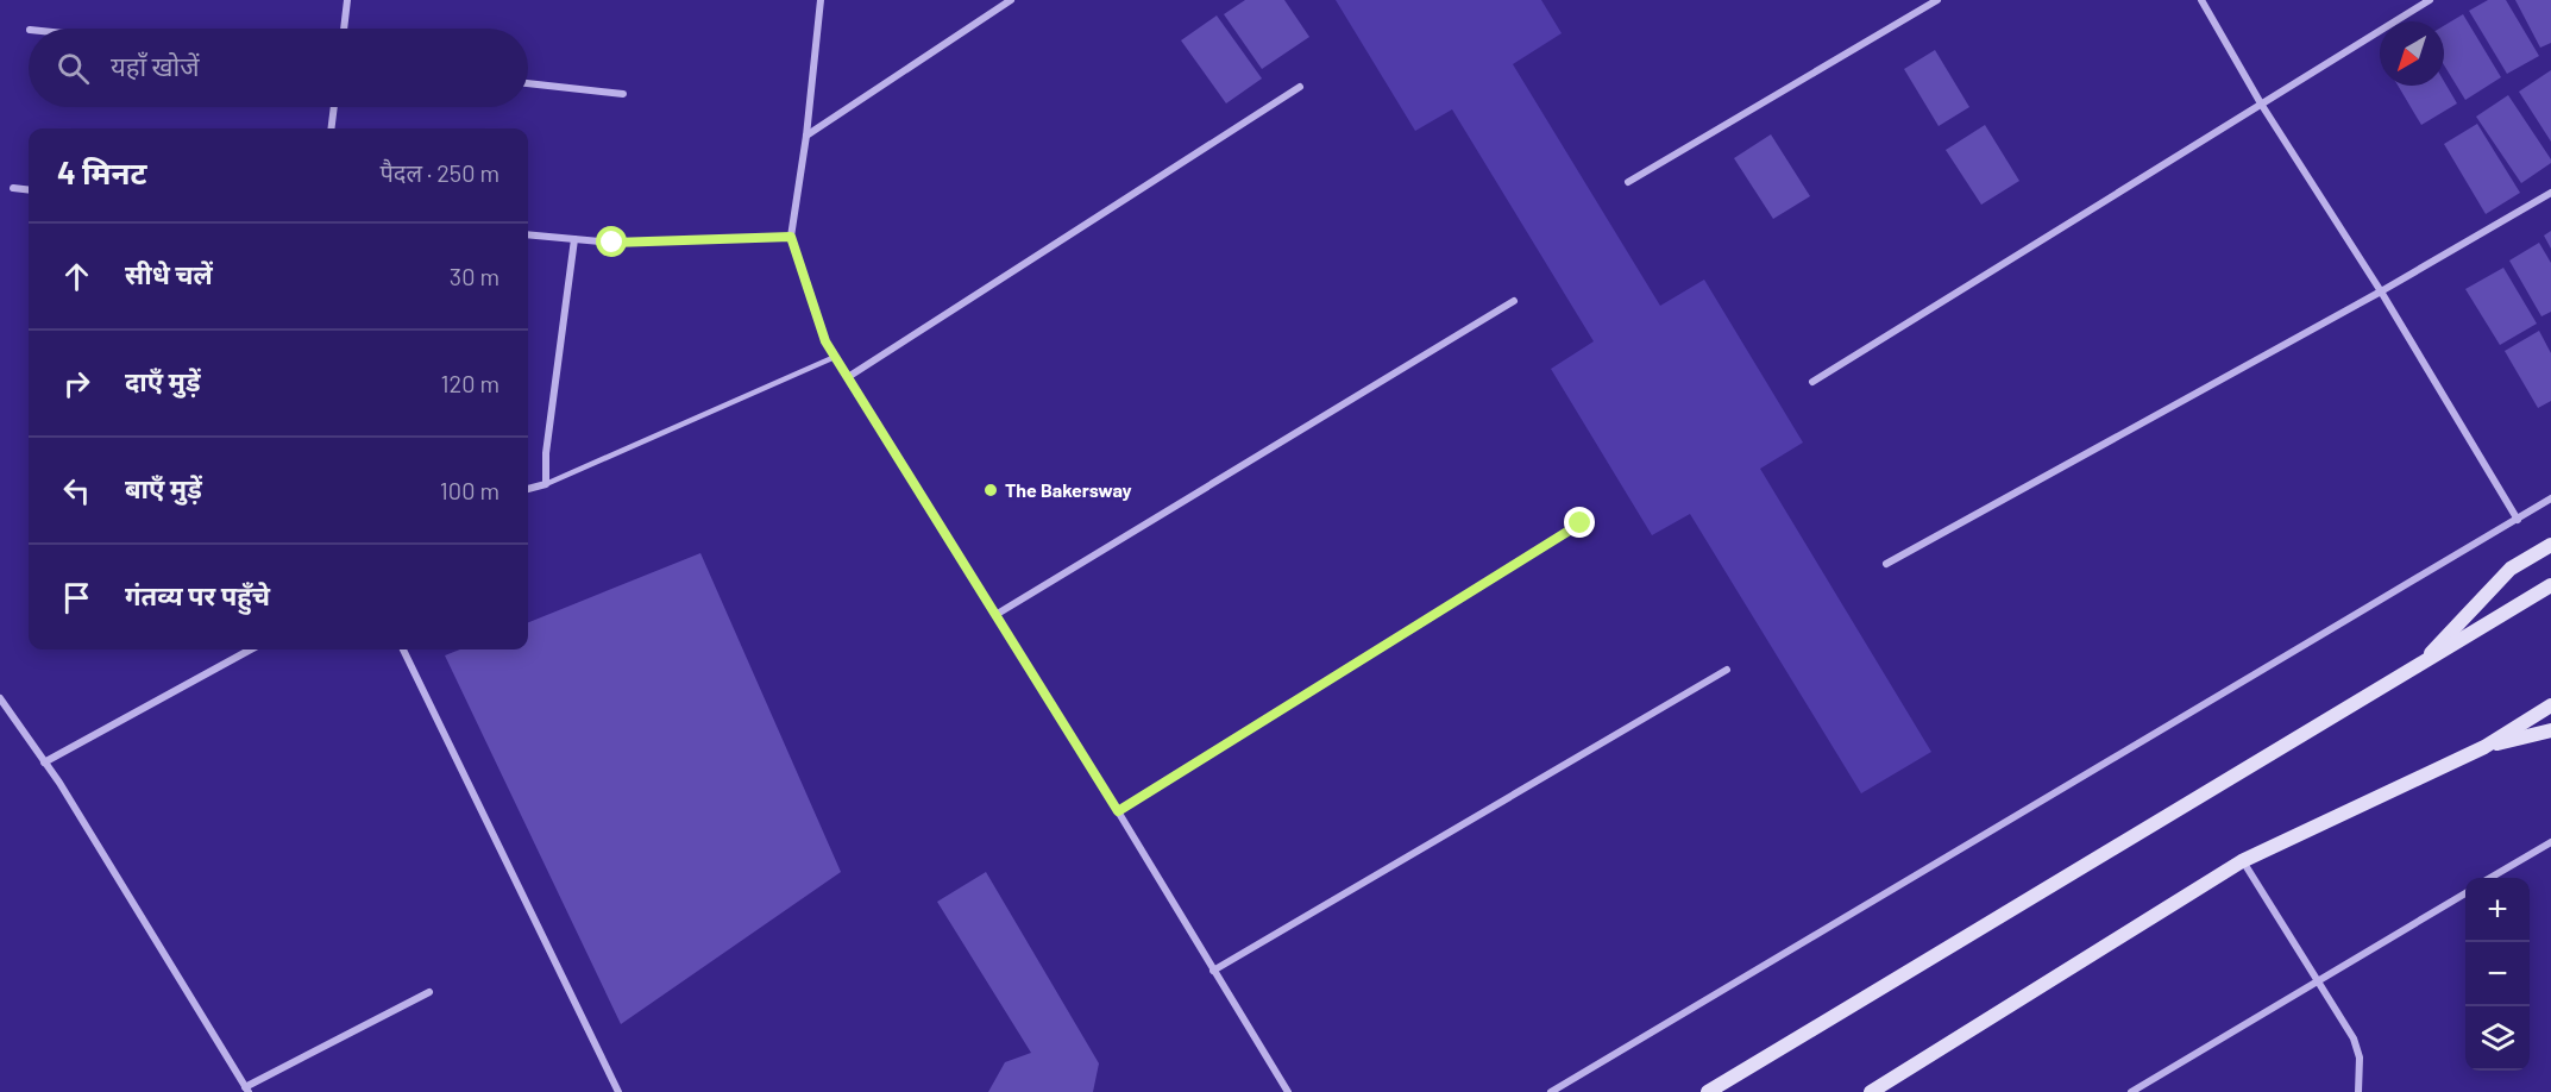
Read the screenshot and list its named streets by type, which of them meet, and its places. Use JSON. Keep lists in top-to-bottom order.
{
  "places": ["The Bakersway"],
  "north": "bottom left",
  "page": {
    "search": "यहाँ खोजें",
    "heading": ["4 मिनट", "पैदल · 250 m"],
    "list": [
      ["सीधे चलें", "30 m"],
      ["दाएँ मुड़ें", "120 m"],
      ["बाएँ मुड़ें", "100 m"],
      "गंतव्य पर पहुँचे"
    ],
    "map_buttons": ["+", "−"]
  }
}
